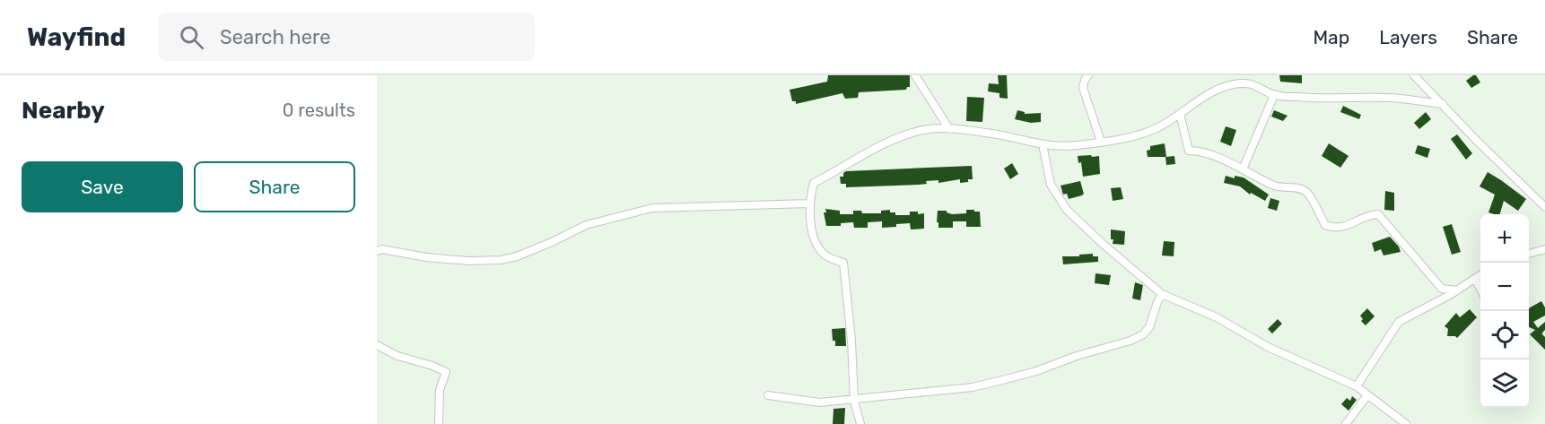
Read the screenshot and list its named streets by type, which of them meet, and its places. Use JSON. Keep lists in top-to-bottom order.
{
  "page": {
    "header": "Wayfind",
    "search": "Search here",
    "nav": ["Map", "Layers", "Share"],
    "heading": ["Nearby", "0 results"],
    "buttons": ["Save", "Share"],
    "map_buttons": ["+", "−"]
  }
}
